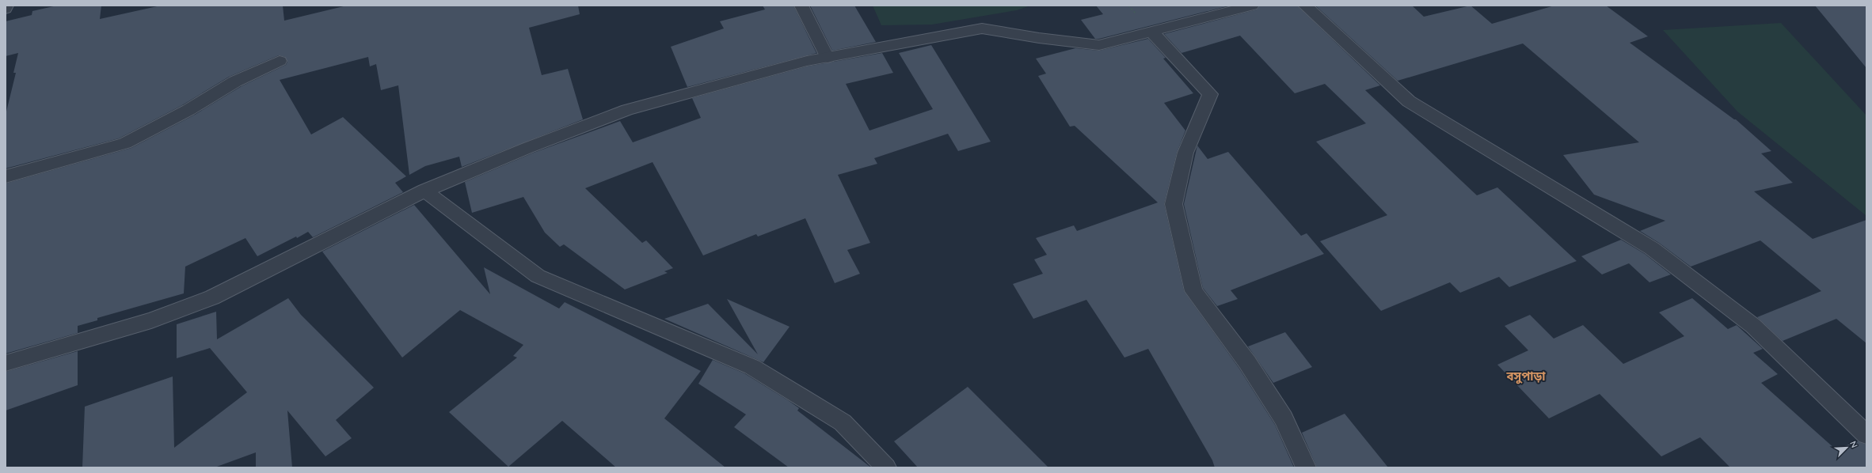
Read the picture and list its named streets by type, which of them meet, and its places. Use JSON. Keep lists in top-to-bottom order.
{
  "districts": ["বসুপাড়া"],
  "north": "top right"
}
